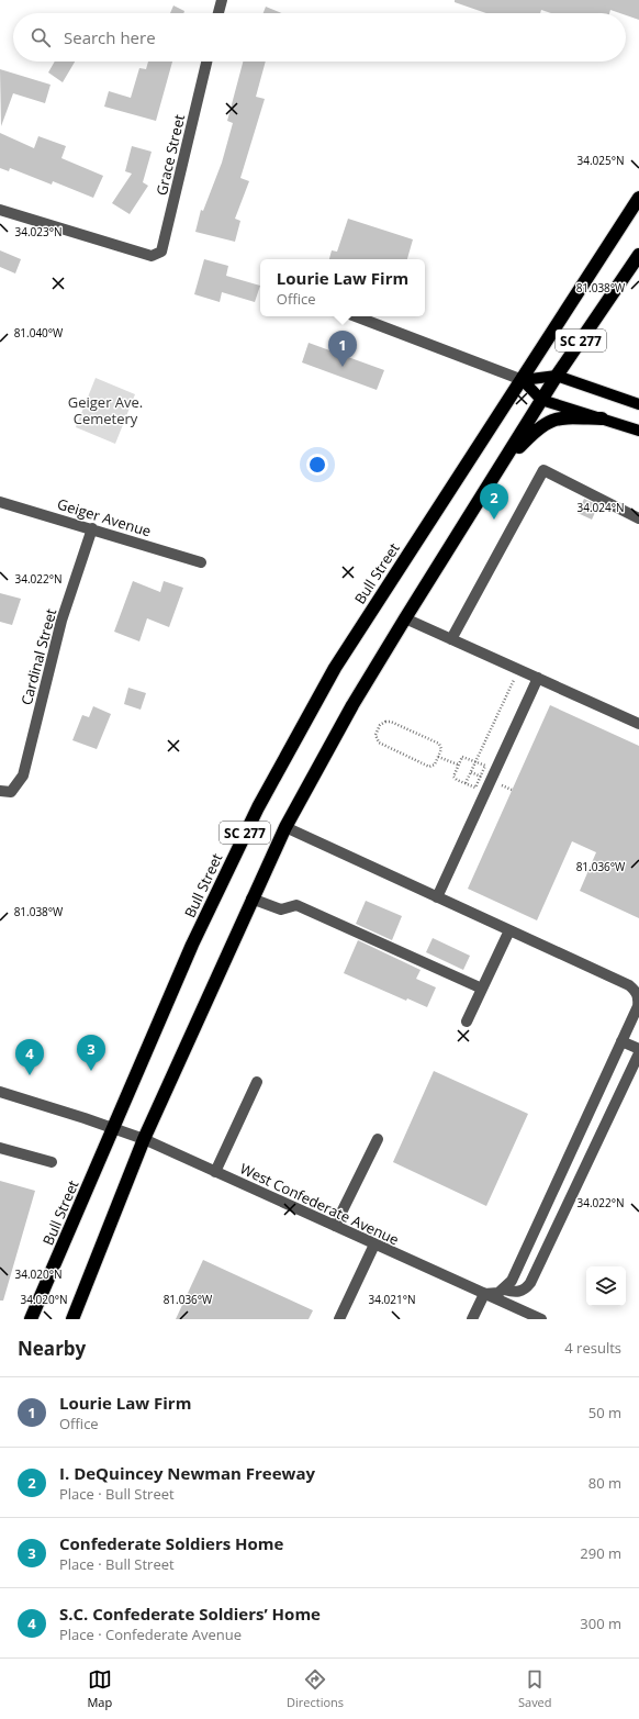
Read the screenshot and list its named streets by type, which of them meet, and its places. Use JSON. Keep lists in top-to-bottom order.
{
  "streets": {
    "highway": ["SC 277", "Bull Street"],
    "street": [
      "Grace Street",
      "Geiger Avenue",
      "Cardinal Street",
      "West Confederate Avenue"
    ]
  },
  "crossings": [
    ["SC 277", "Bull Street"],
    ["SC 277", "West Confederate Avenue"],
    ["Geiger Avenue", "Cardinal Street"],
    ["Bull Street", "West Confederate Avenue"]
  ],
  "parks": ["Geiger Ave. Cemetery"],
  "page": {
    "search": "Search here",
    "popup": ["Lourie Law Firm", "Office"],
    "pins": [
      "1",
      "2",
      "3",
      "4"
    ],
    "heading": ["Nearby", "4 results"],
    "list": [
      {
        "mark": "1",
        "name": "Lourie Law Firm",
        "note": "Office",
        "value": "50 m"
      },
      {
        "mark": "2",
        "name": "I. DeQuincey Newman Freeway",
        "note": "Place · Bull Street",
        "value": "80 m"
      },
      {
        "mark": "3",
        "name": "Confederate Soldiers Home",
        "note": "Place · Bull Street",
        "value": "290 m"
      },
      {
        "mark": "4",
        "name": "S.C. Confederate Soldiers’ Home",
        "note": "Place · Confederate Avenue",
        "value": "300 m"
      }
    ],
    "nav": ["Map", "Directions", "Saved"]
  },
  "coordinates": [
    "34.025°N",
    "34.023°N",
    "81.038°W",
    "81.040°W",
    "34.024°N",
    "34.022°N",
    "81.036°W",
    "34.020°N",
    "34.021°N"
  ]
}
